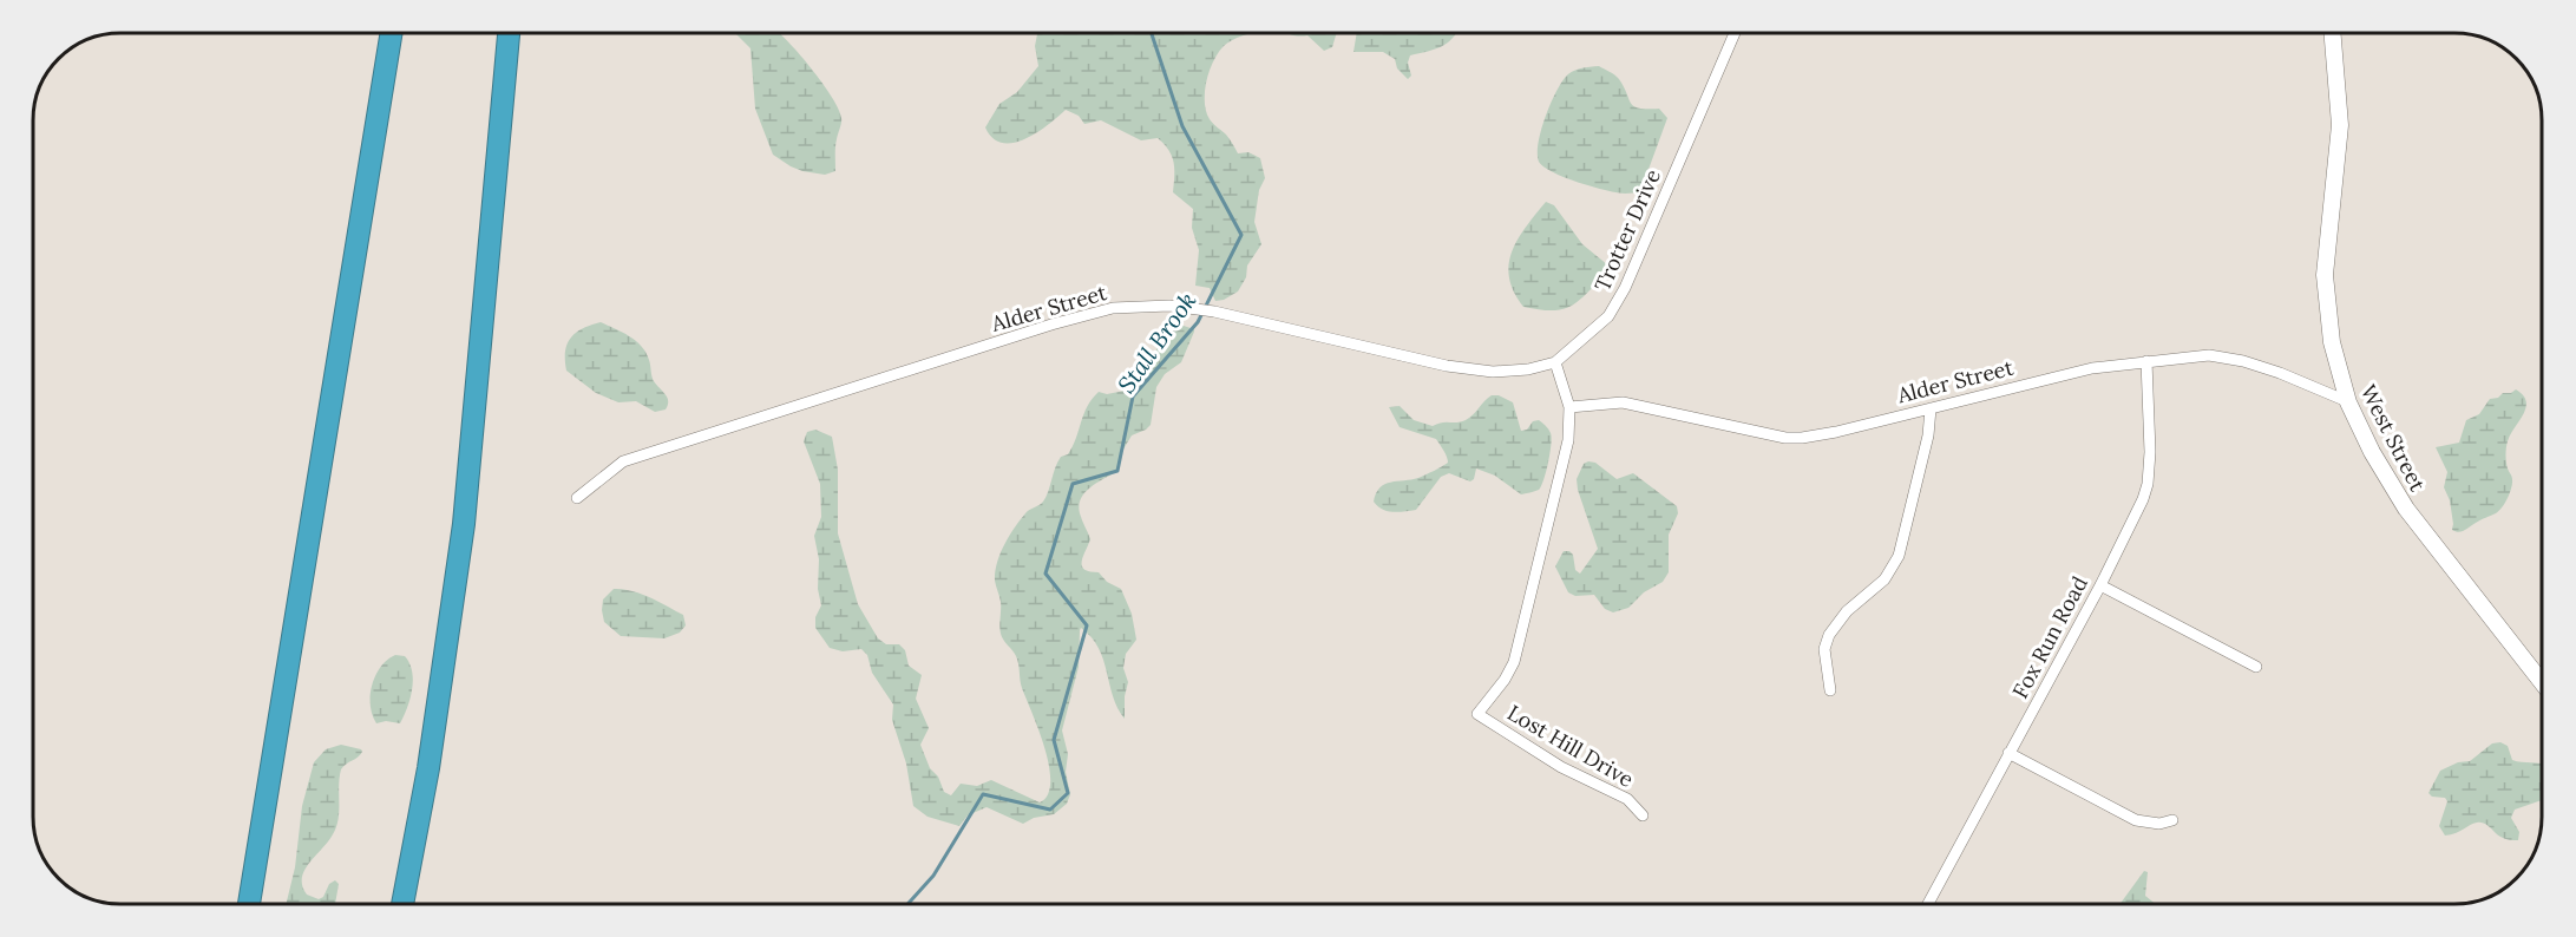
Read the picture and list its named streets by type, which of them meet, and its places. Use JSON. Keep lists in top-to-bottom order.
{
  "streets": {
    "street": [
      "Trotter Drive",
      "Alder Street",
      "West Street",
      "Fox Run Road",
      "Lost Hill Drive"
    ]
  },
  "crossings": [
    ["Trotter Drive", "Alder Street"],
    ["Alder Street", "West Street"],
    ["Alder Street", "Fox Run Road"],
    ["Alder Street", "Lost Hill Drive"]
  ],
  "water": ["Stall Brook"]
}
